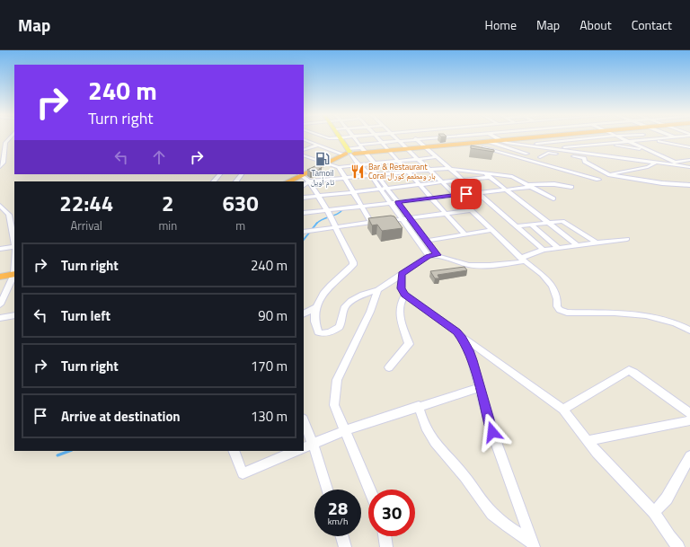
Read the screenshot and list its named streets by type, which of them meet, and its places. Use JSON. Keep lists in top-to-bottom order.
{
  "places": {
    "fuel station": ["Tamoil تام أويل"],
    "restaurant": ["Bar & Restaurant Coral بار ومطعم كورال"]
  },
  "page": {
    "header": "Map",
    "nav": [
      "Home",
      "Map",
      "About",
      "Contact"
    ],
    "turn": ["240 m", "Turn right"],
    "eta": [
      "22:44",
      "Arrival",
      "2",
      "min",
      "630",
      "m"
    ],
    "list": [
      {
        "name": "Turn right",
        "value": "240 m"
      },
      {
        "name": "Turn left",
        "value": "90 m"
      },
      {
        "name": "Turn right",
        "value": "170 m"
      },
      {
        "name": "Arrive at destination",
        "value": "130 m"
      }
    ],
    "speed": "28 km/h",
    "limit": "30"
  }
}
